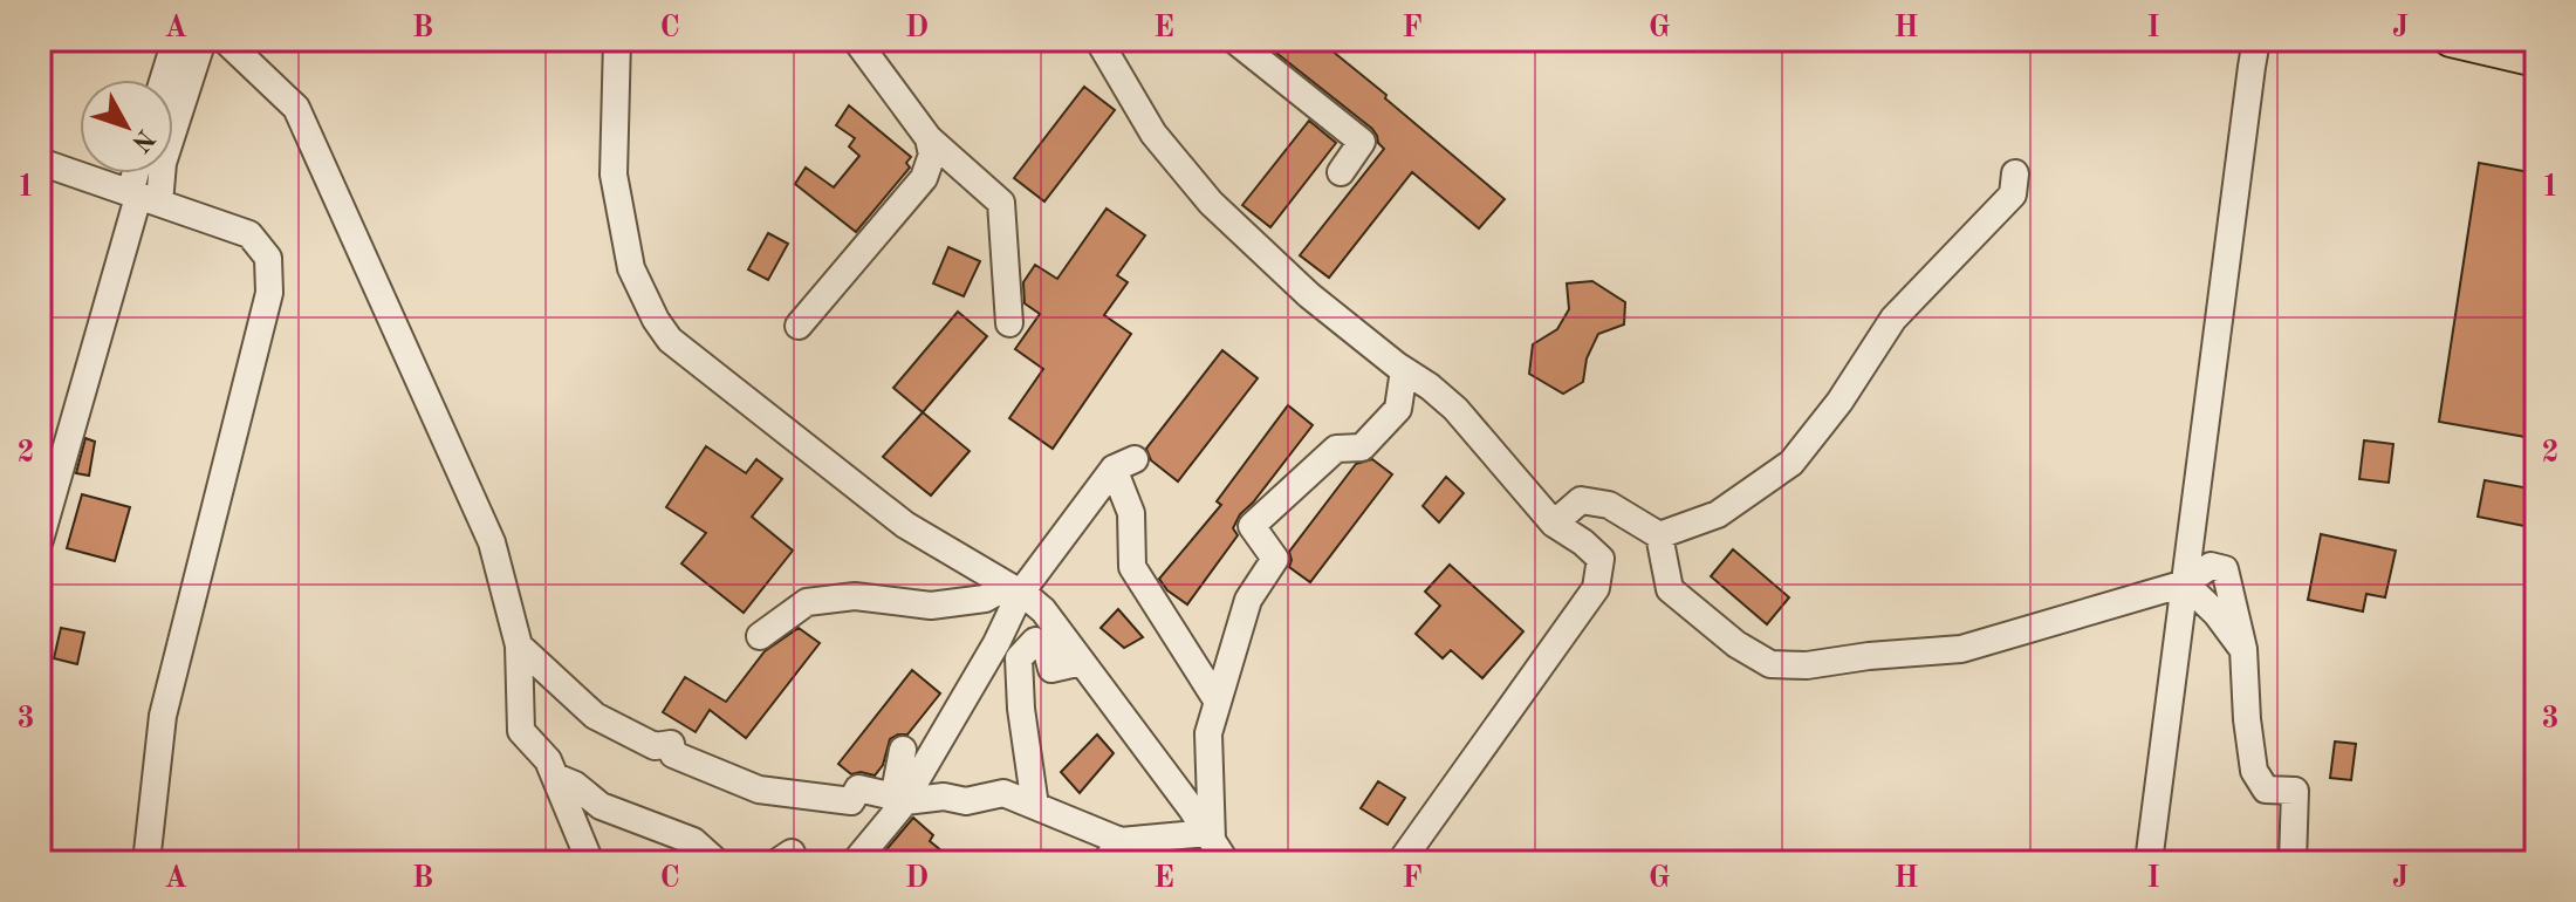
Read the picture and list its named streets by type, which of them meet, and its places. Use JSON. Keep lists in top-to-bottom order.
{
  "north": "bottom right",
  "grid": {
    "columns": [
      "A",
      "B",
      "C",
      "D",
      "E",
      "F",
      "G",
      "H",
      "I",
      "J"
    ],
    "rows": ["1", "2", "3"]
  }
}
